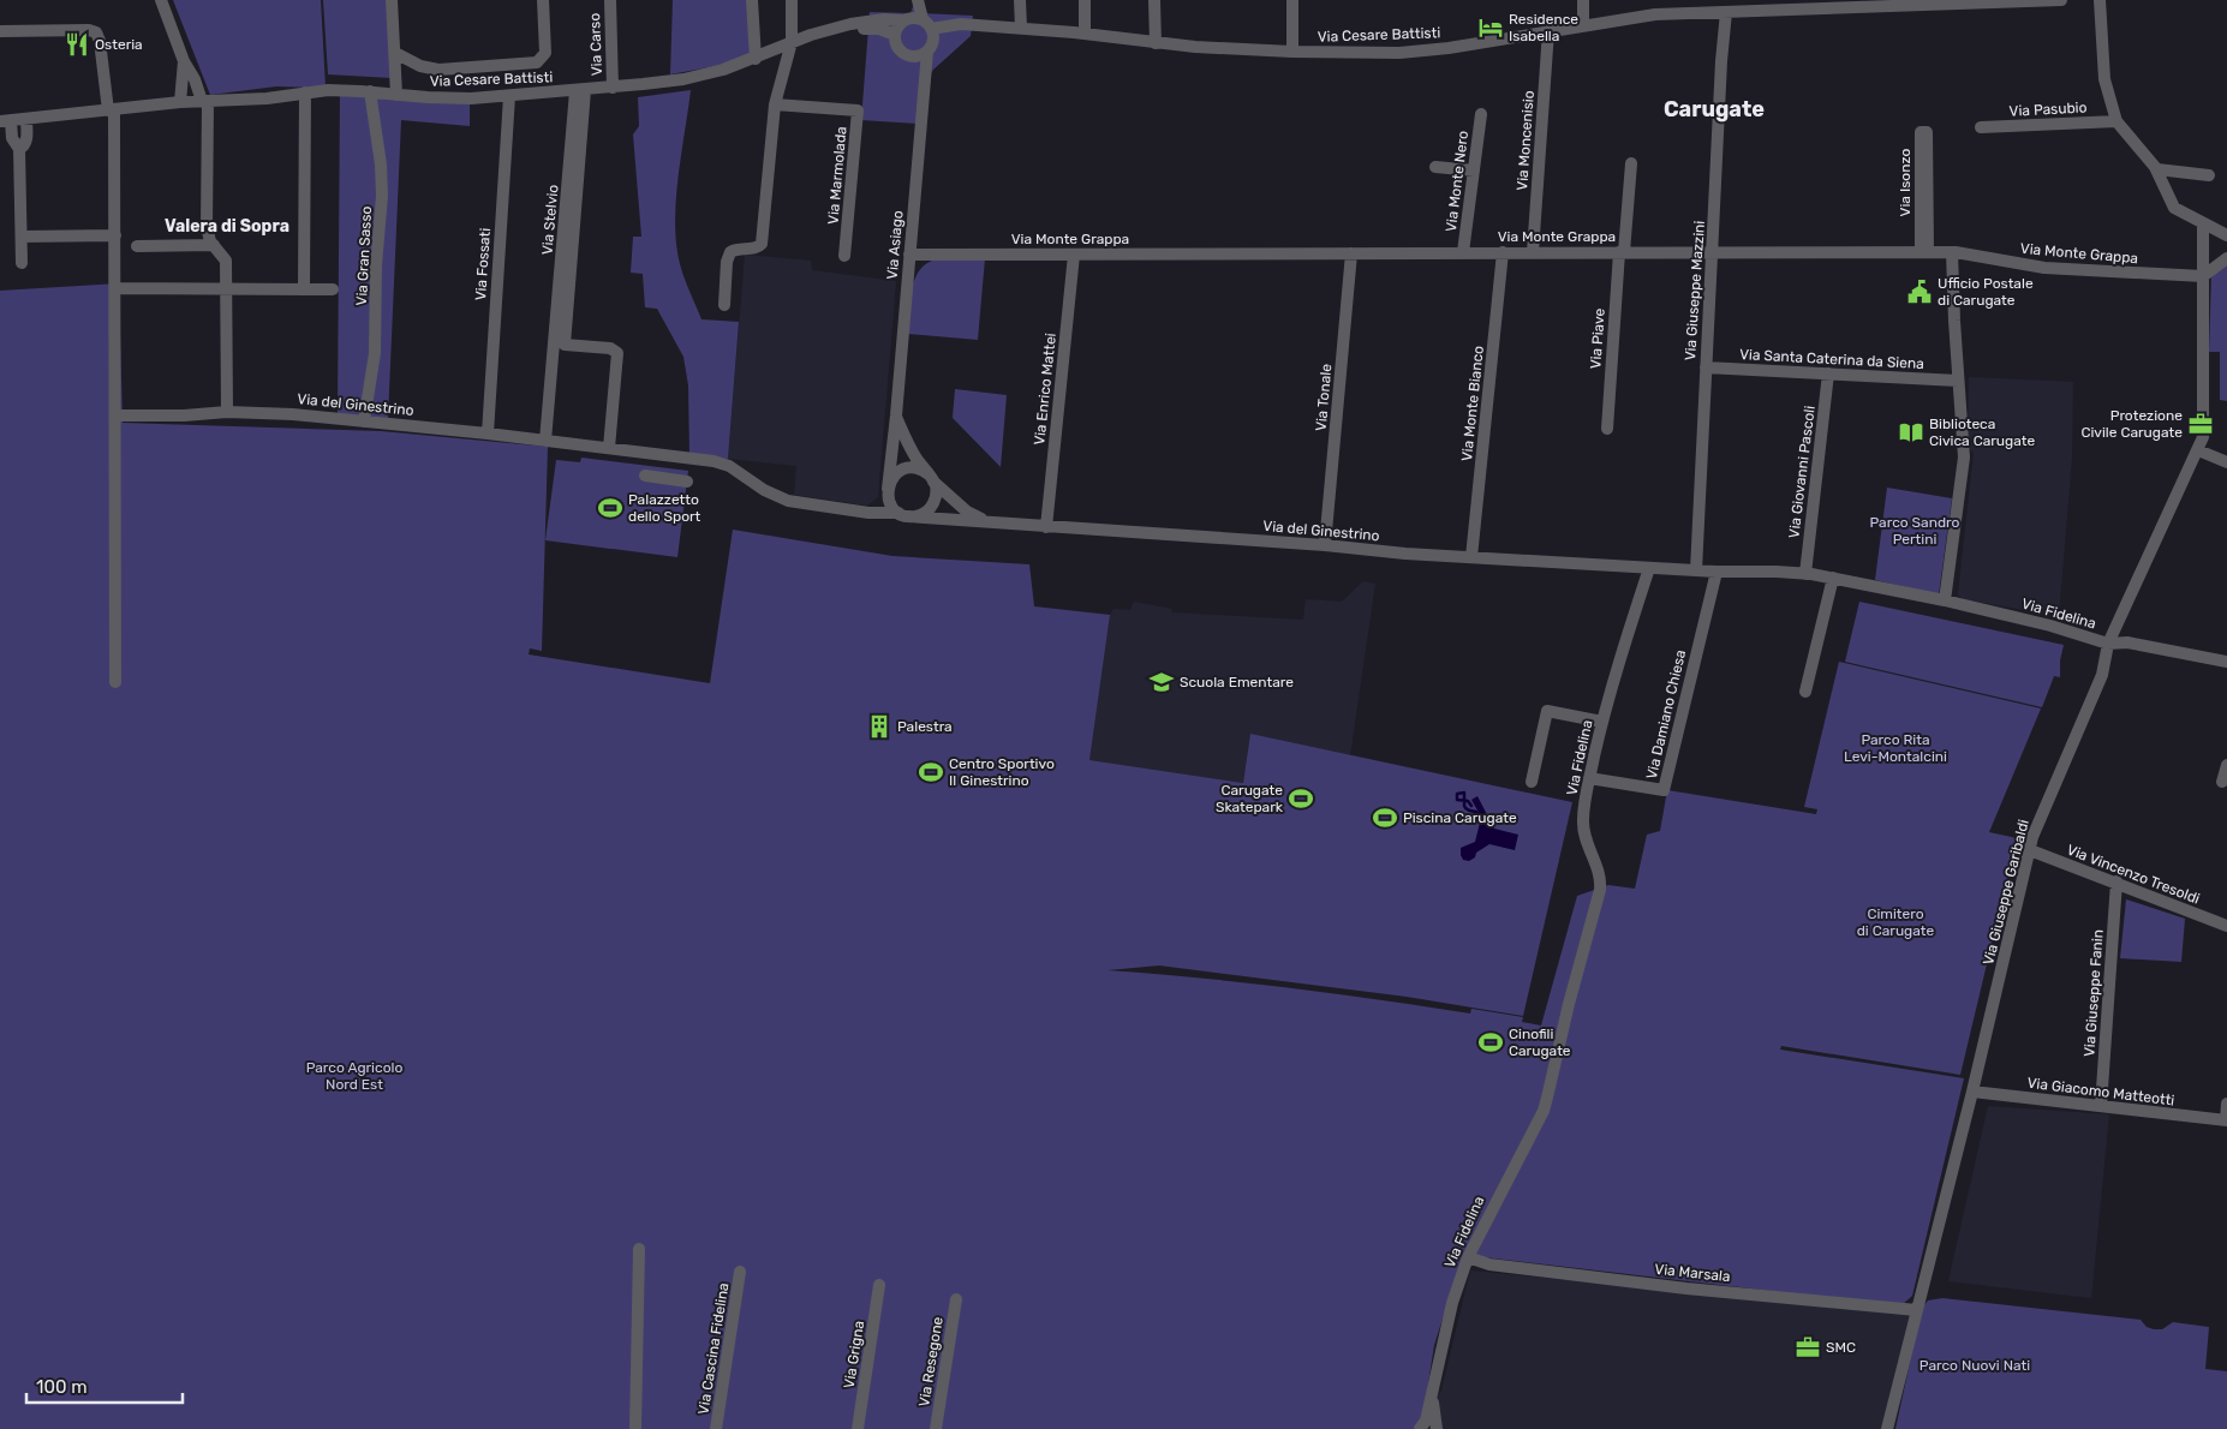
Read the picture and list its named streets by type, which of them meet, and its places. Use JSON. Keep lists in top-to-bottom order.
{
  "streets": {
    "street": [
      "Via Cesare Battisti",
      "Via Carso",
      "Via Pasubio",
      "Via Moncenisio",
      "Via Marmolada",
      "Via Monte Nero",
      "Via Isonzo",
      "Via Stelvio",
      "Via Monte Grappa",
      "Via Asiago",
      "Via Gran Sasso",
      "Via Fossati",
      "Via Giuseppe Mazzini",
      "Via Piave",
      "Via Santa Caterina da Siena",
      "Via Enrico Mattei",
      "Via Tonale",
      "Via Monte Bianco",
      "Via del Ginestrino",
      "Via Giovanni Pascoli",
      "Via Fidelina",
      "Via Damiano Chiesa",
      "Via Vincenzo Tresoldi",
      "Via Giuseppe Garibaldi",
      "Via Giuseppe Fanin",
      "Via Giacomo Matteotti",
      "Via Marsala",
      "Via Cascina Fidelina",
      "Via Grigna",
      "Via Resegone"
    ]
  },
  "crossings": [
    ["Via Cesare Battisti", "Via Carso"],
    ["Via Cesare Battisti", "Via Moncenisio"],
    ["Via Cesare Battisti", "Via Stelvio"],
    ["Via Cesare Battisti", "Via Asiago"],
    ["Via Cesare Battisti", "Via Gran Sasso"],
    ["Via Cesare Battisti", "Via Fossati"],
    ["Via Cesare Battisti", "Via Giuseppe Mazzini"],
    ["Via Moncenisio", "Via Monte Grappa"],
    ["Via Monte Nero", "Via Monte Grappa"],
    ["Via Isonzo", "Via Monte Grappa"],
    ["Via Stelvio", "Via del Ginestrino"],
    ["Via Monte Grappa", "Via Asiago"],
    ["Via Monte Grappa", "Via Giuseppe Mazzini"],
    ["Via Monte Grappa", "Via Piave"],
    ["Via Monte Grappa", "Via Enrico Mattei"],
    ["Via Monte Grappa", "Via Tonale"],
    ["Via Monte Grappa", "Via Monte Bianco"],
    ["Via Monte Grappa", "Via Giuseppe Garibaldi"],
    ["Via Asiago", "Via del Ginestrino"],
    ["Via Gran Sasso", "Via del Ginestrino"],
    ["Via Fossati", "Via del Ginestrino"],
    ["Via Giuseppe Mazzini", "Via Santa Caterina da Siena"],
    ["Via Giuseppe Mazzini", "Via Fidelina"],
    ["Via Santa Caterina da Siena", "Via Giovanni Pascoli"],
    ["Via Enrico Mattei", "Via del Ginestrino"],
    ["Via Tonale", "Via del Ginestrino"],
    ["Via Monte Bianco", "Via del Ginestrino"],
    ["Via del Ginestrino", "Via Fidelina"],
    ["Via Giovanni Pascoli", "Via Fidelina"],
    ["Via Fidelina", "Via Damiano Chiesa"],
    ["Via Fidelina", "Via Giuseppe Garibaldi"],
    ["Via Fidelina", "Via Marsala"],
    ["Via Vincenzo Tresoldi", "Via Giuseppe Garibaldi"],
    ["Via Vincenzo Tresoldi", "Via Giuseppe Fanin"],
    ["Via Giuseppe Garibaldi", "Via Giacomo Matteotti"],
    ["Via Giuseppe Garibaldi", "Via Marsala"],
    ["Via Giuseppe Fanin", "Via Giacomo Matteotti"]
  ],
  "districts": ["Carugate", "Valera di Sopra"],
  "parks": [
    "Parco Sandro Pertini",
    "Parco Rita Levi-Montalcini",
    "Cimitero di Carugate",
    "Parco Agricolo Nord Est",
    "Parco Nuovi Nati"
  ],
  "places": {
    "hotel": ["Residence Isabella"],
    "restaurant": ["Osteria"],
    "public building": ["Ufficio Postale di Carugate"],
    "office": ["Protezione Civile Carugate", "SMC"],
    "library": ["Biblioteca Civica Carugate"],
    "sports": [
      "Palazzetto dello Sport",
      "Centro Sportivo Il Ginestrino",
      "Carugate Skatepark",
      "Piscina Carugate",
      "Cinofili Carugate"
    ],
    "school or university": ["Scuola Ementare"],
    "building": ["Palestra"]
  },
  "scale_bar": "100 m"
}
